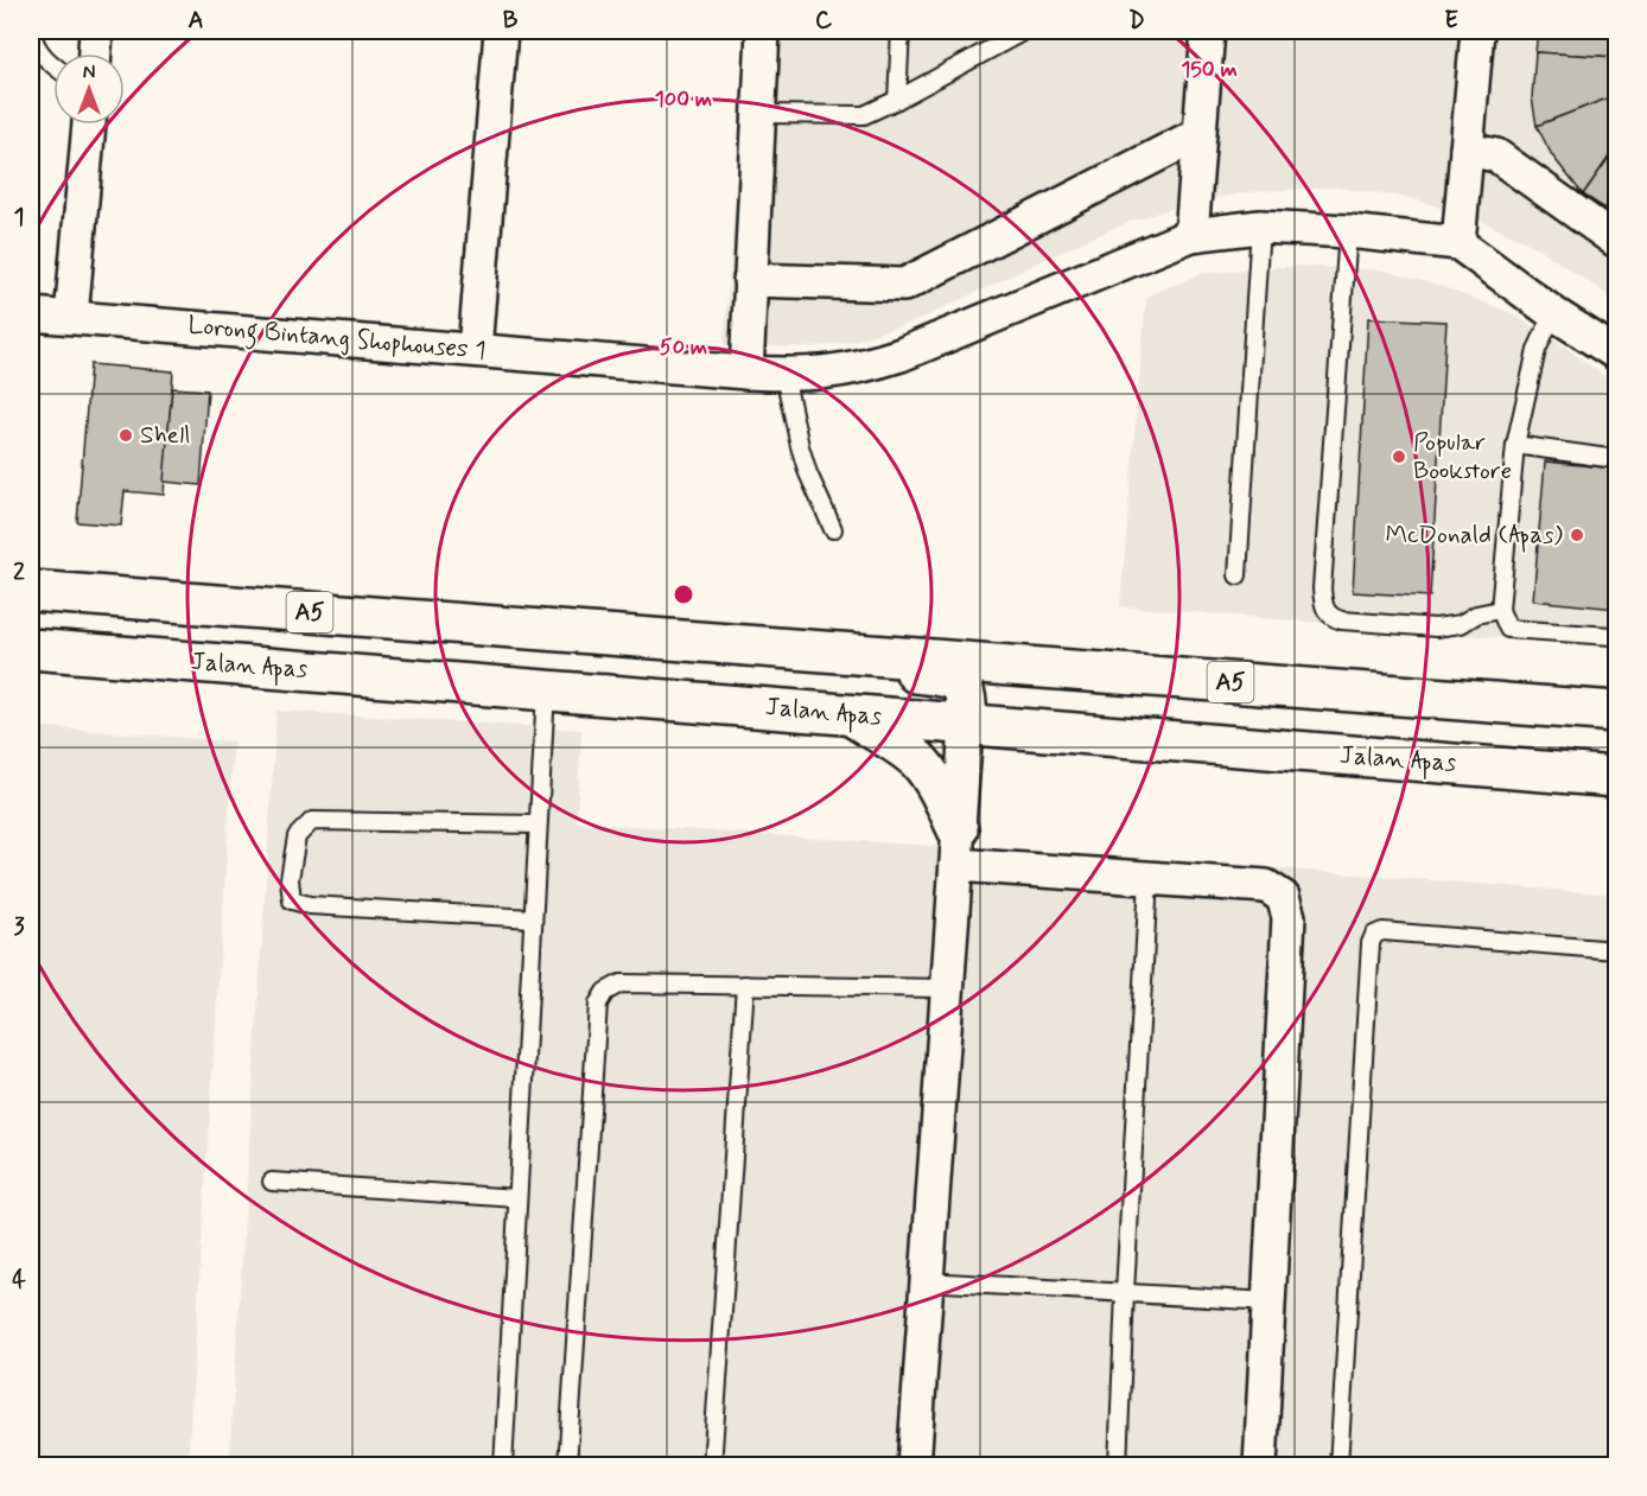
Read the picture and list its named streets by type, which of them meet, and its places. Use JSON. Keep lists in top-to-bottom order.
{
  "streets": {
    "highway": ["A5", "Jalan Apas"],
    "street": ["Lorong Bintang Shophouses 1"]
  },
  "places": ["Shell", "Popular Bookstore", "McDonald (Apas)"],
  "north": "top",
  "grid": {
    "columns": [
      "A",
      "B",
      "C",
      "D",
      "E"
    ],
    "rows": [
      "1",
      "2",
      "3",
      "4"
    ]
  },
  "rings": ["150 m", "100 m", "50 m"]
}
